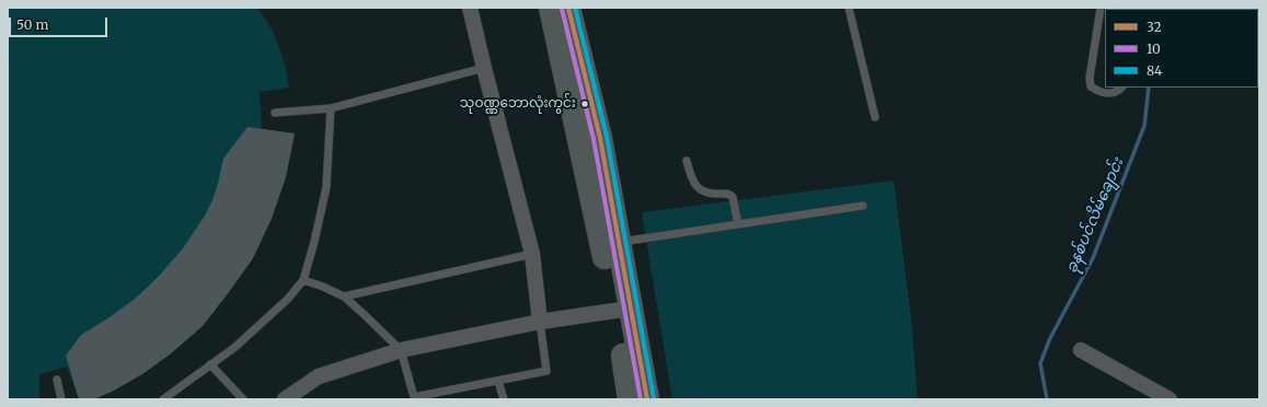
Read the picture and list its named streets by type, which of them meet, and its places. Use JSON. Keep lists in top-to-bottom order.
{
  "water": ["ခုနစ်ပင်လိမ်ချောင်း"],
  "places": ["သုဝဏ္ဏဘောလုံးကွင်း"],
  "lines": ["transit line 32", "transit line 84", "transit line 10"],
  "legend": ["32", "10", "84"],
  "scale_bar": "50 m"
}
